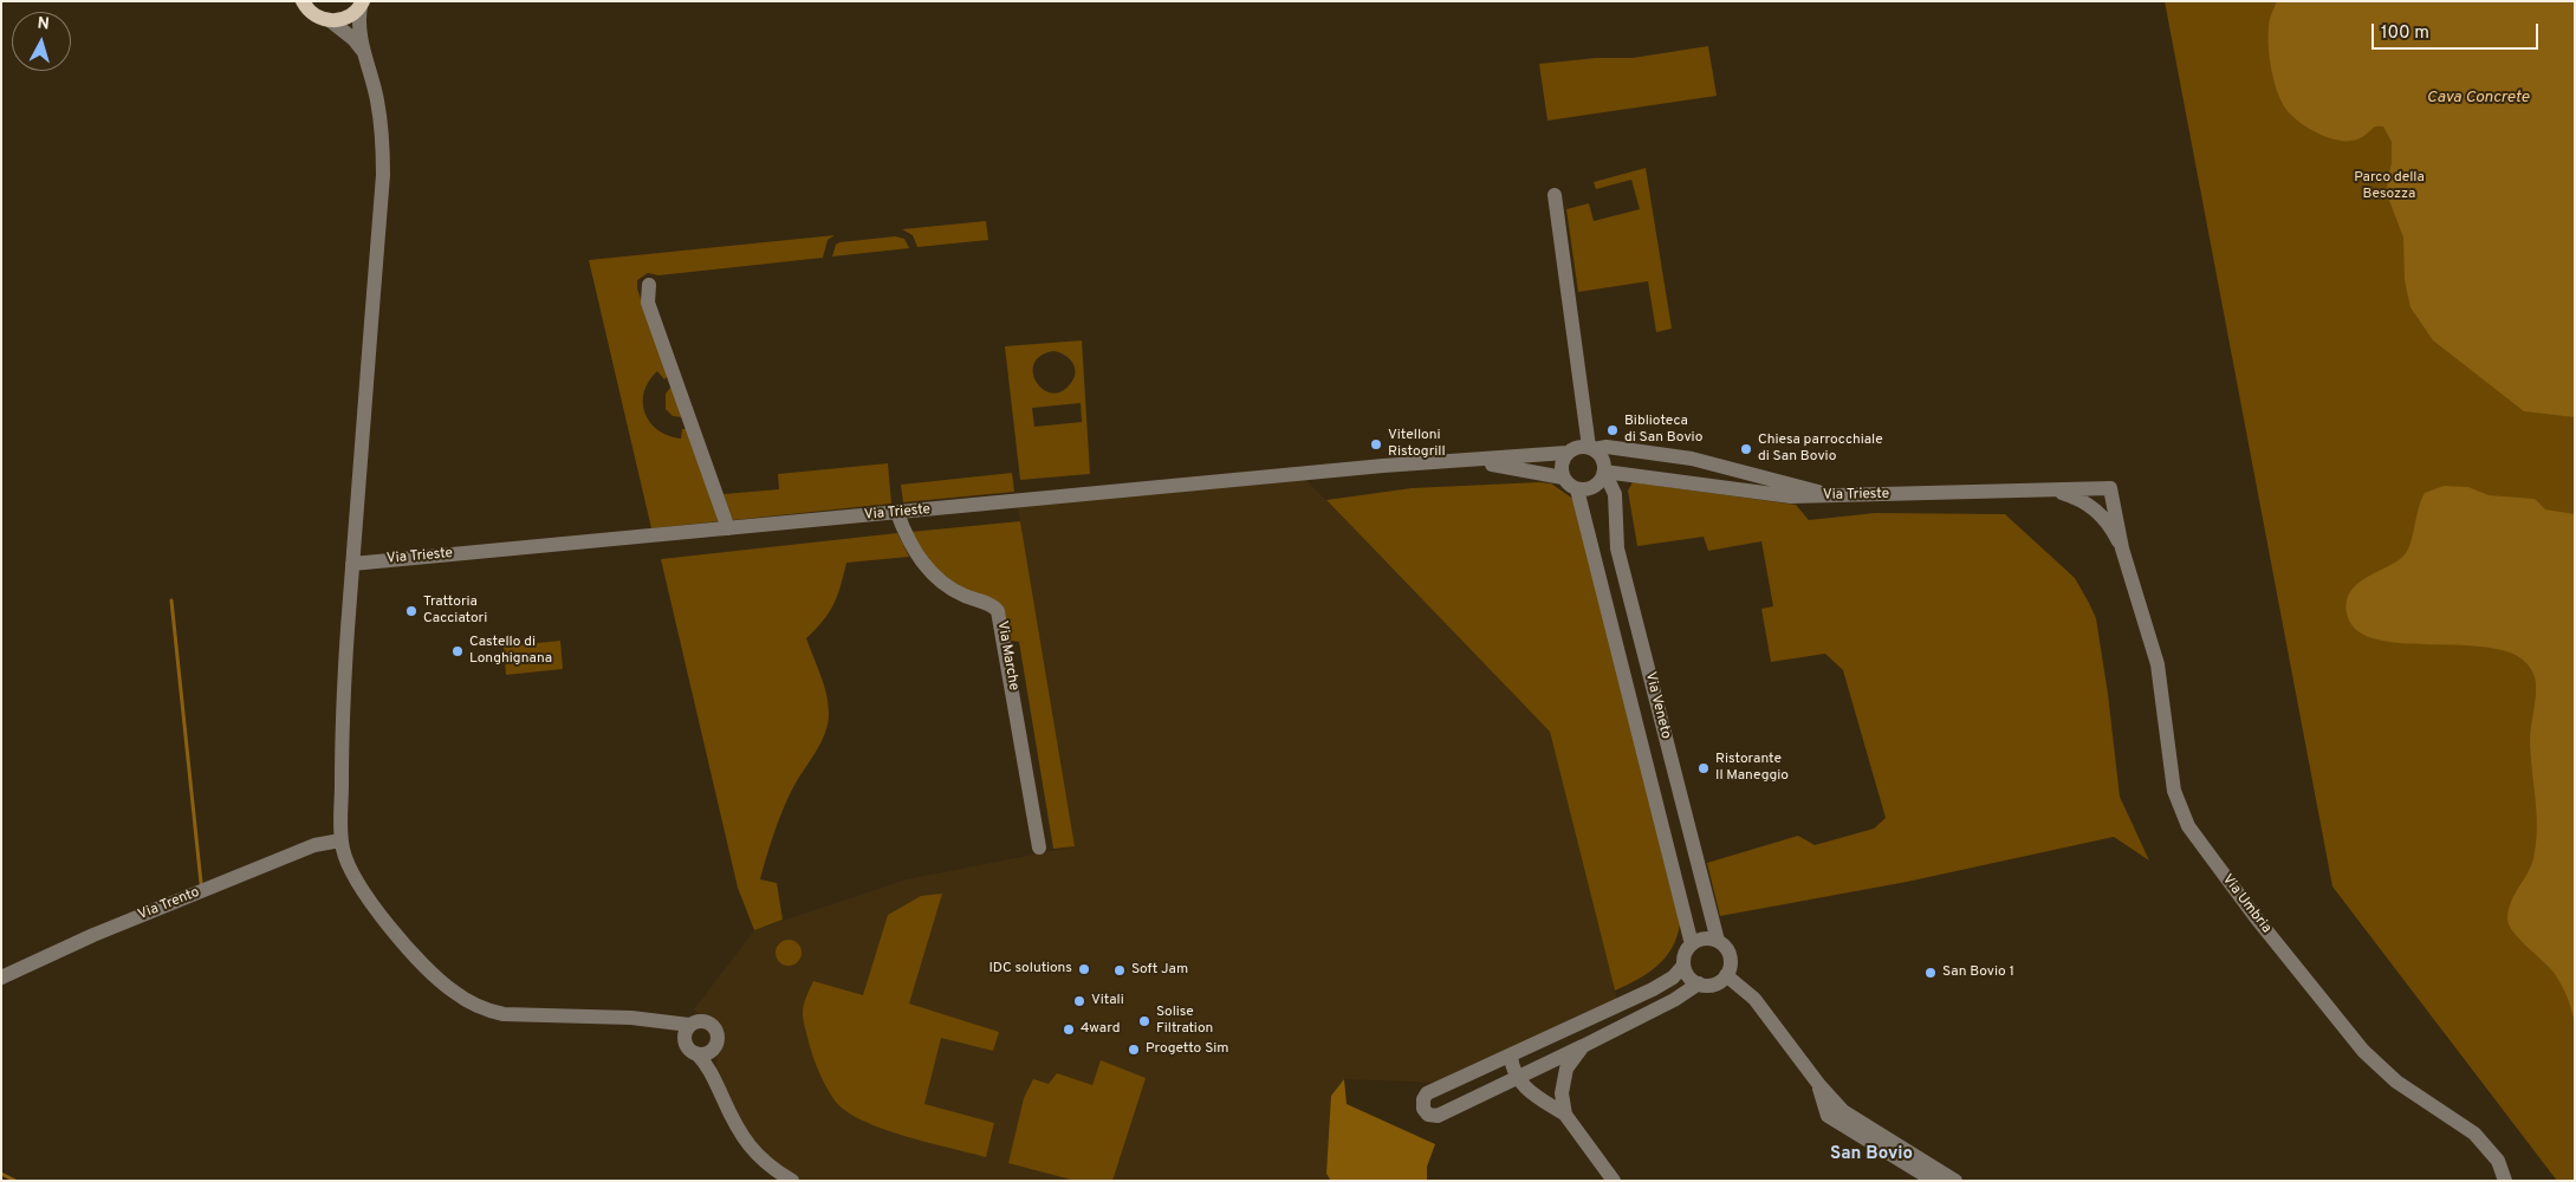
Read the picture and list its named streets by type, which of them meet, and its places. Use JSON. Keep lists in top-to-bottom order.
{
  "streets": {
    "street": [
      "Via Trieste",
      "Via Marche",
      "Via Veneto",
      "Via Trento",
      "Via Umbria"
    ]
  },
  "crossings": [
    ["Via Trieste", "Via Marche"],
    ["Via Trieste", "Via Veneto"],
    ["Via Trieste", "Via Umbria"]
  ],
  "districts": ["San Bovio"],
  "water": ["Cava Concrete"],
  "parks": ["Parco della Besozza"],
  "places": [
    "Biblioteca di San Bovio",
    "Vitelloni Ristogrill",
    "Chiesa parrocchiale di San Bovio",
    "Trattoria Cacciatori",
    "Castello di Longhignana",
    "Ristorante Il Maneggio",
    "IDC solutions",
    "Soft Jam",
    "San Bovio 1",
    "Vitali",
    "Solise Filtration",
    "4ward",
    "Progetto Sim"
  ],
  "scale_bar": "100 m",
  "north": "top"
}
